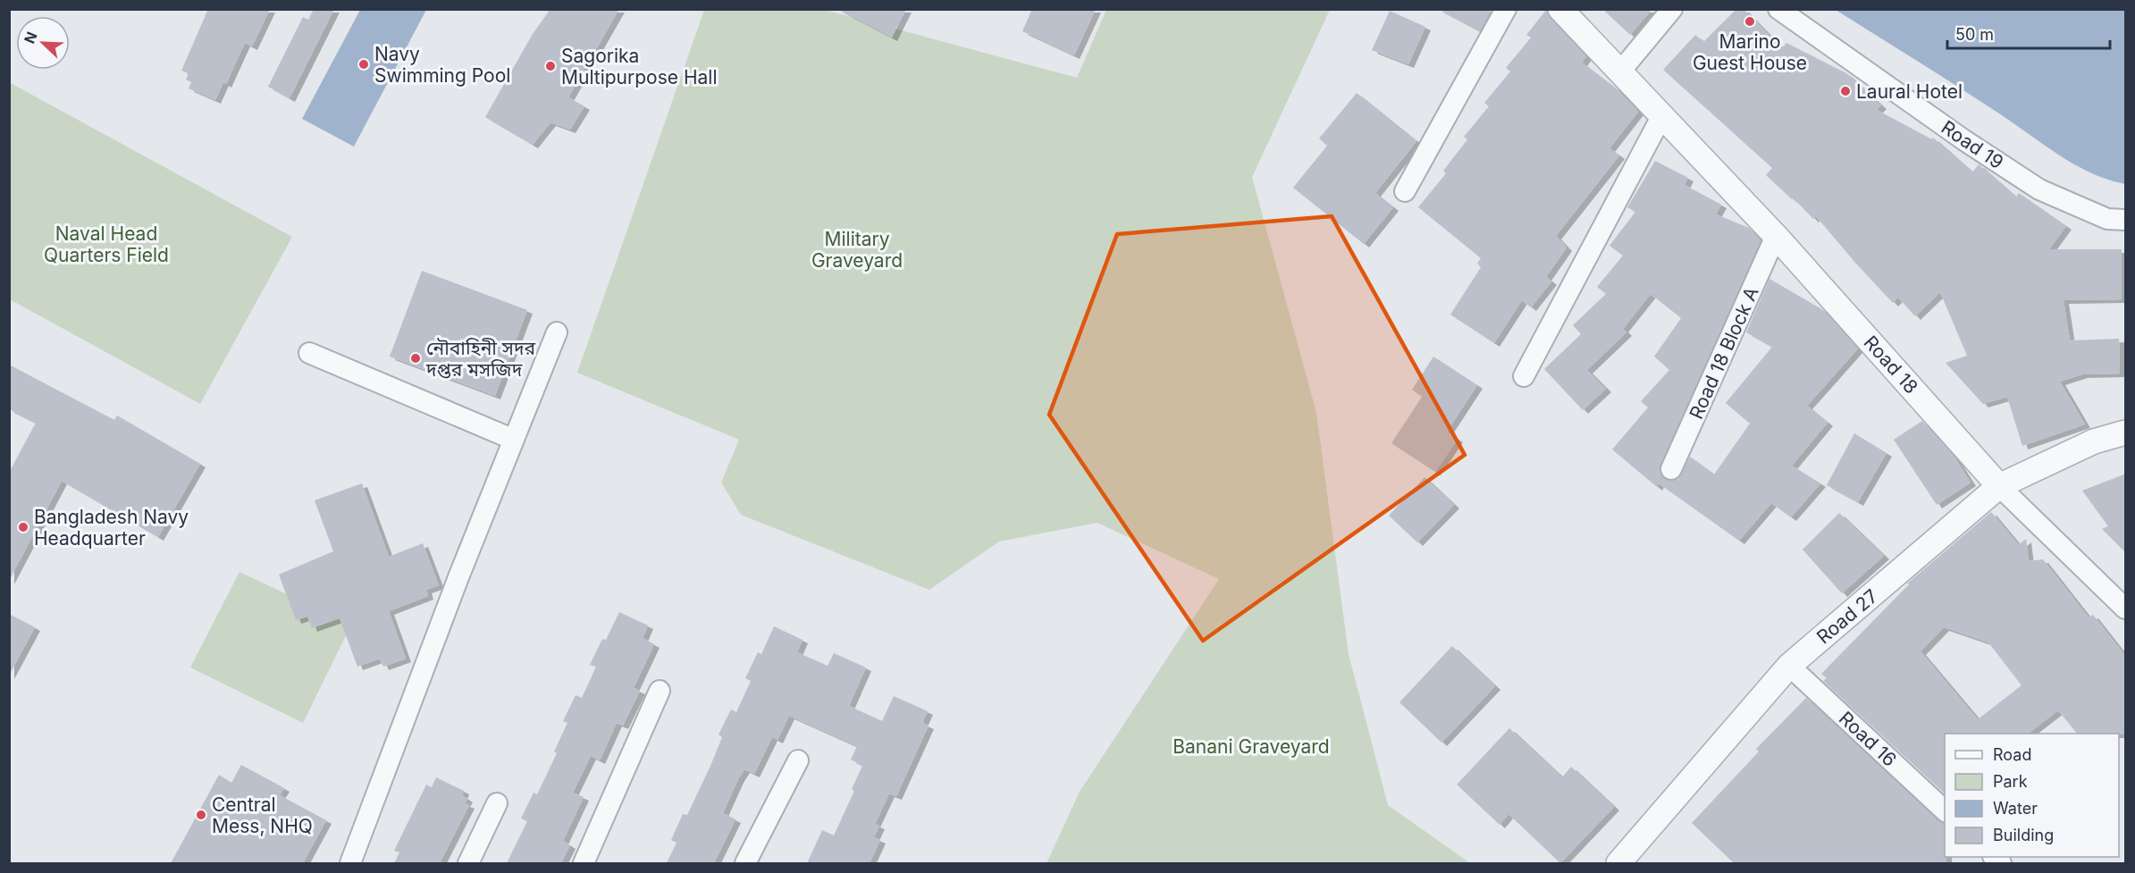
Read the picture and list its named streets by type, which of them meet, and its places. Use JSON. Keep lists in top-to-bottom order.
{
  "streets": {
    "street": [
      "Road 19",
      "Road 18 Block A",
      "Road 18",
      "Road 27",
      "Road 16"
    ]
  },
  "crossings": [
    ["Road 18 Block A", "Road 18"],
    ["Road 18", "Road 27"],
    ["Road 27", "Road 16"]
  ],
  "parks": ["Naval Head Quarters Field", "Military Graveyard", "Banani Graveyard"],
  "places": [
    "Marino Guest House",
    "Navy Swimming Pool",
    "Sagorika Multipurpose Hall",
    "Laural Hotel",
    "নৌবাহিনী সদর দপ্তর মসজিদ",
    "Bangladesh Navy Headquarter",
    "Central Mess, NHQ"
  ],
  "legend": [
    "Road",
    "Park",
    "Water",
    "Building"
  ],
  "scale_bar": "50 m",
  "north": "top left"
}
